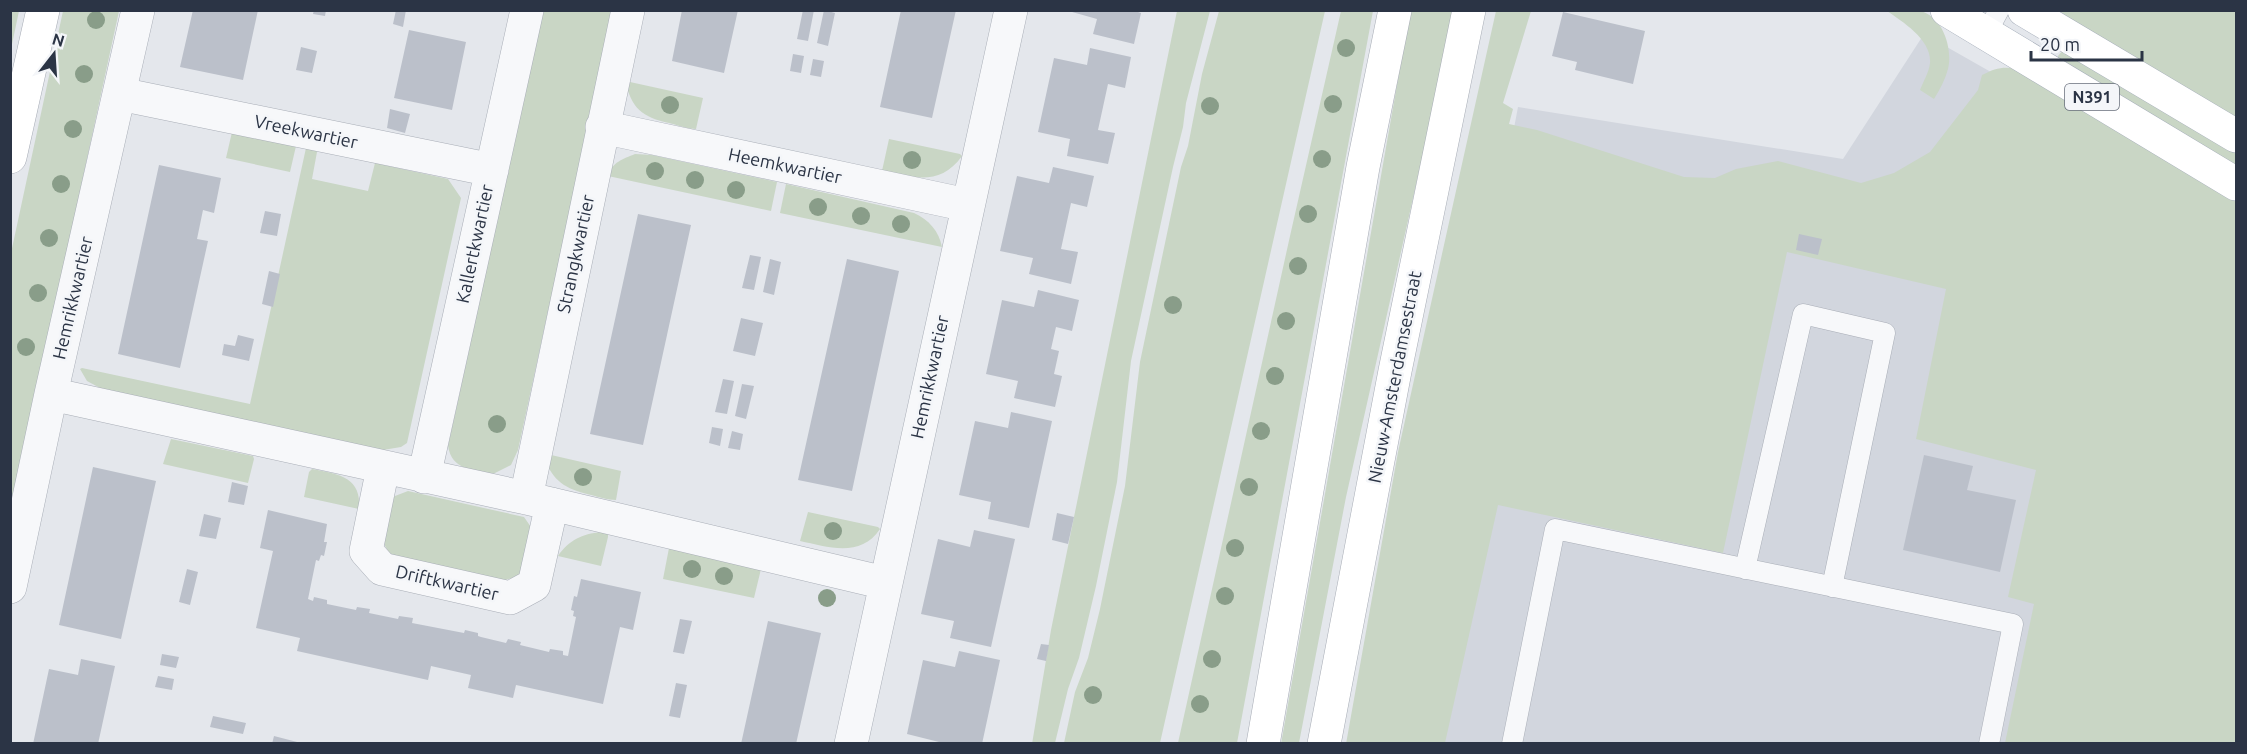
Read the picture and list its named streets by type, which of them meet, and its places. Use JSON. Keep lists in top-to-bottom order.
{
  "streets": {
    "main road": ["N391", "Nieuw-Amsterdamsestraat"],
    "street": [
      "Vreekwartier",
      "Heemkwartier",
      "Kallertkwartier",
      "Strangkwartier",
      "Hemrikkwartier",
      "Driftkwartier"
    ]
  },
  "crossings": [
    ["Vreekwartier", "Kallertkwartier"],
    ["Vreekwartier", "Hemrikkwartier"],
    ["Heemkwartier", "Strangkwartier"],
    ["Heemkwartier", "Hemrikkwartier"],
    ["Strangkwartier", "Driftkwartier"]
  ],
  "scale_bar": "20 m",
  "north": "top"
}
